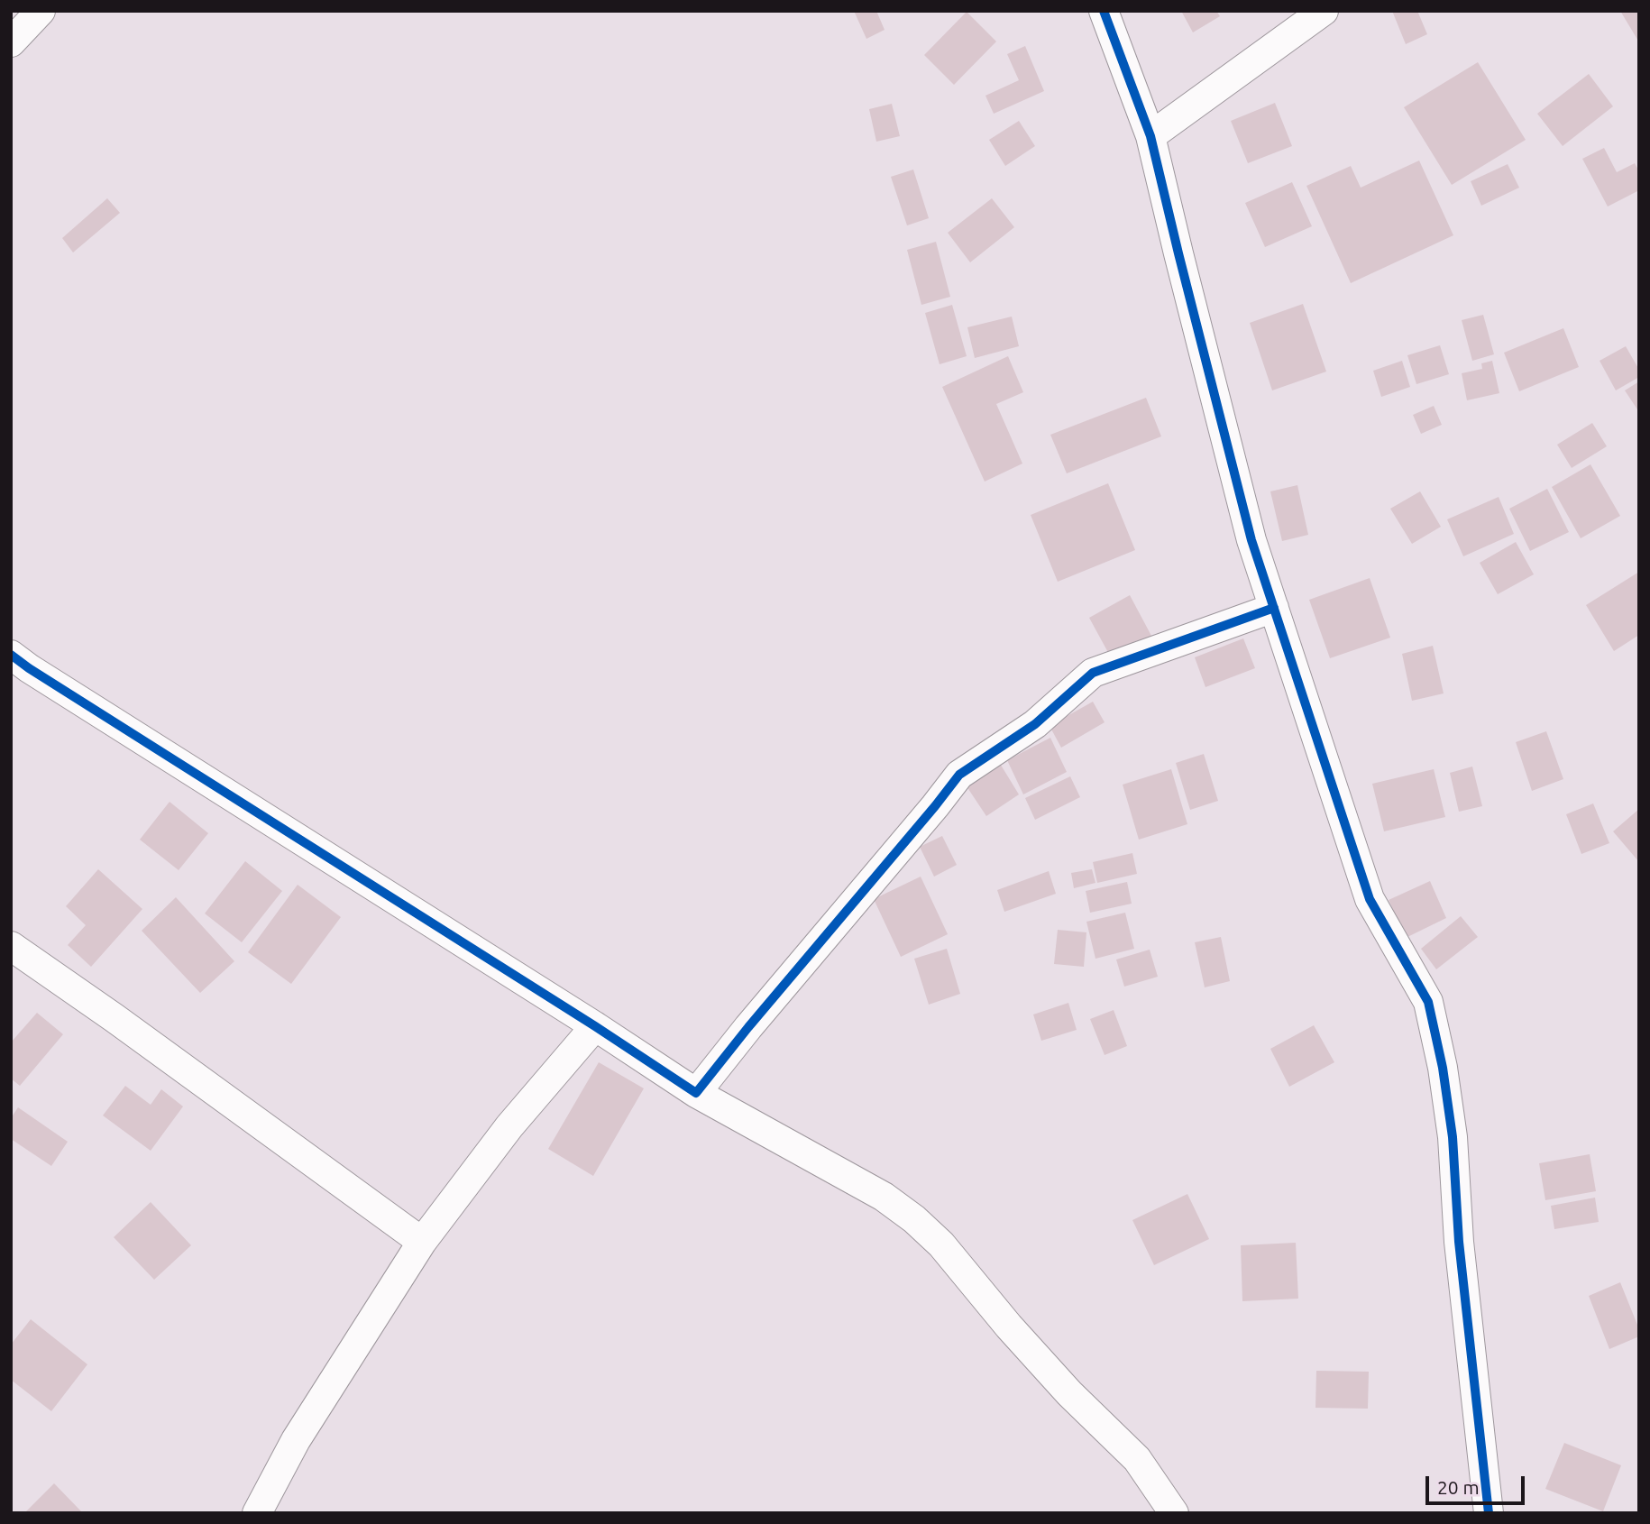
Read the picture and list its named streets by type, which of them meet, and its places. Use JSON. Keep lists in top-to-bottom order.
{
  "scale_bar": "20 m"
}
